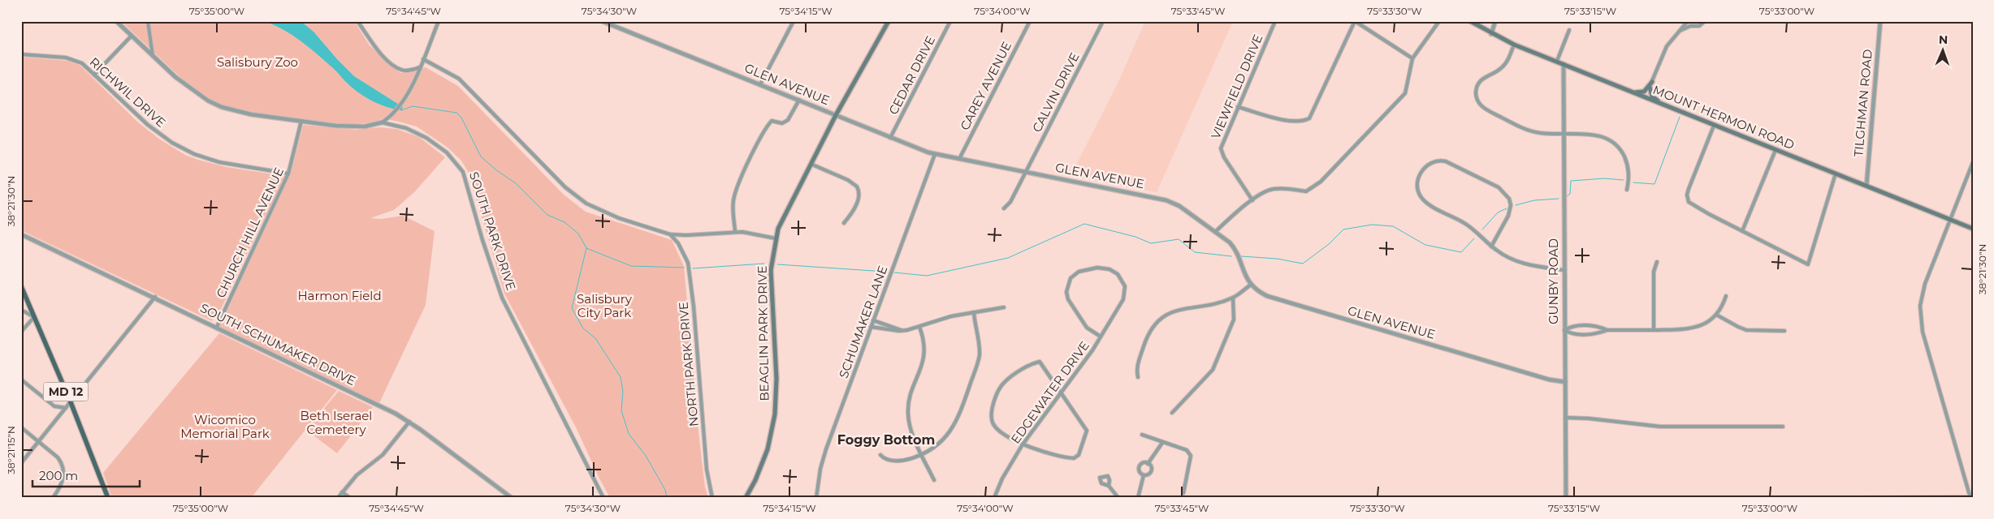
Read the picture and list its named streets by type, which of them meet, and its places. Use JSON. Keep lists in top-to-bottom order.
{
  "streets": {
    "main road": ["MOUNT HERMON ROAD", "BEAGLIN PARK DRIVE", "MD 12"],
    "street": [
      "CEDAR DRIVE",
      "GLEN AVENUE",
      "CAREY AVENUE",
      "VIEWFIELD DRIVE",
      "RICHWIL DRIVE",
      "CALVIN DRIVE",
      "TILGHMAN ROAD",
      "SOUTH PARK DRIVE",
      "CHURCH HILL AVENUE",
      "GUNBY ROAD",
      "SCHUMAKER LANE",
      "SOUTH SCHUMAKER DRIVE",
      "NORTH PARK DRIVE",
      "EDGEWATER DRIVE"
    ]
  },
  "crossings": [
    ["CEDAR DRIVE", "GLEN AVENUE"],
    ["GLEN AVENUE", "CAREY AVENUE"],
    ["GLEN AVENUE", "CALVIN DRIVE"],
    ["GLEN AVENUE", "GUNBY ROAD"],
    ["GLEN AVENUE", "SCHUMAKER LANE"],
    ["GLEN AVENUE", "BEAGLIN PARK DRIVE"],
    ["RICHWIL DRIVE", "CHURCH HILL AVENUE"],
    ["TILGHMAN ROAD", "MOUNT HERMON ROAD"],
    ["MOUNT HERMON ROAD", "GUNBY ROAD"],
    ["SOUTH PARK DRIVE", "CHURCH HILL AVENUE"],
    ["CHURCH HILL AVENUE", "SOUTH SCHUMAKER DRIVE"]
  ],
  "districts": ["Foggy Bottom"],
  "parks": [
    "Salisbury Zoo",
    "Harmon Field",
    "Salisbury City Park",
    "Beth Iserael Cemetery",
    "Wicomico Memorial Park"
  ],
  "scale_bar": "200 m",
  "north": "top",
  "coordinates": [
    "75°35'00\"W",
    "75°34'45\"W",
    "75°34'30\"W",
    "75°34'15\"W",
    "75°34'00\"W",
    "75°33'45\"W",
    "75°33'30\"W",
    "75°33'15\"W",
    "75°33'00\"W",
    "38°21'30\"N",
    "38°21'15\"N"
  ]
}
